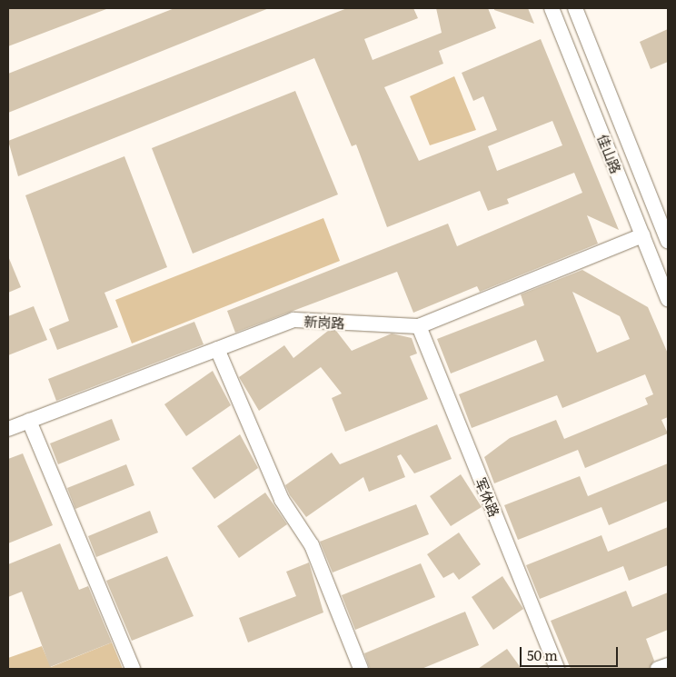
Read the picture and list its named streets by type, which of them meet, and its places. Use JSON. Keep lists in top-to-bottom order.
{
  "streets": {
    "street": ["佳山路", "新岗路", "军休路"]
  },
  "crossings": [
    ["佳山路", "新岗路"],
    ["新岗路", "军休路"]
  ],
  "scale_bar": "50 m"
}
